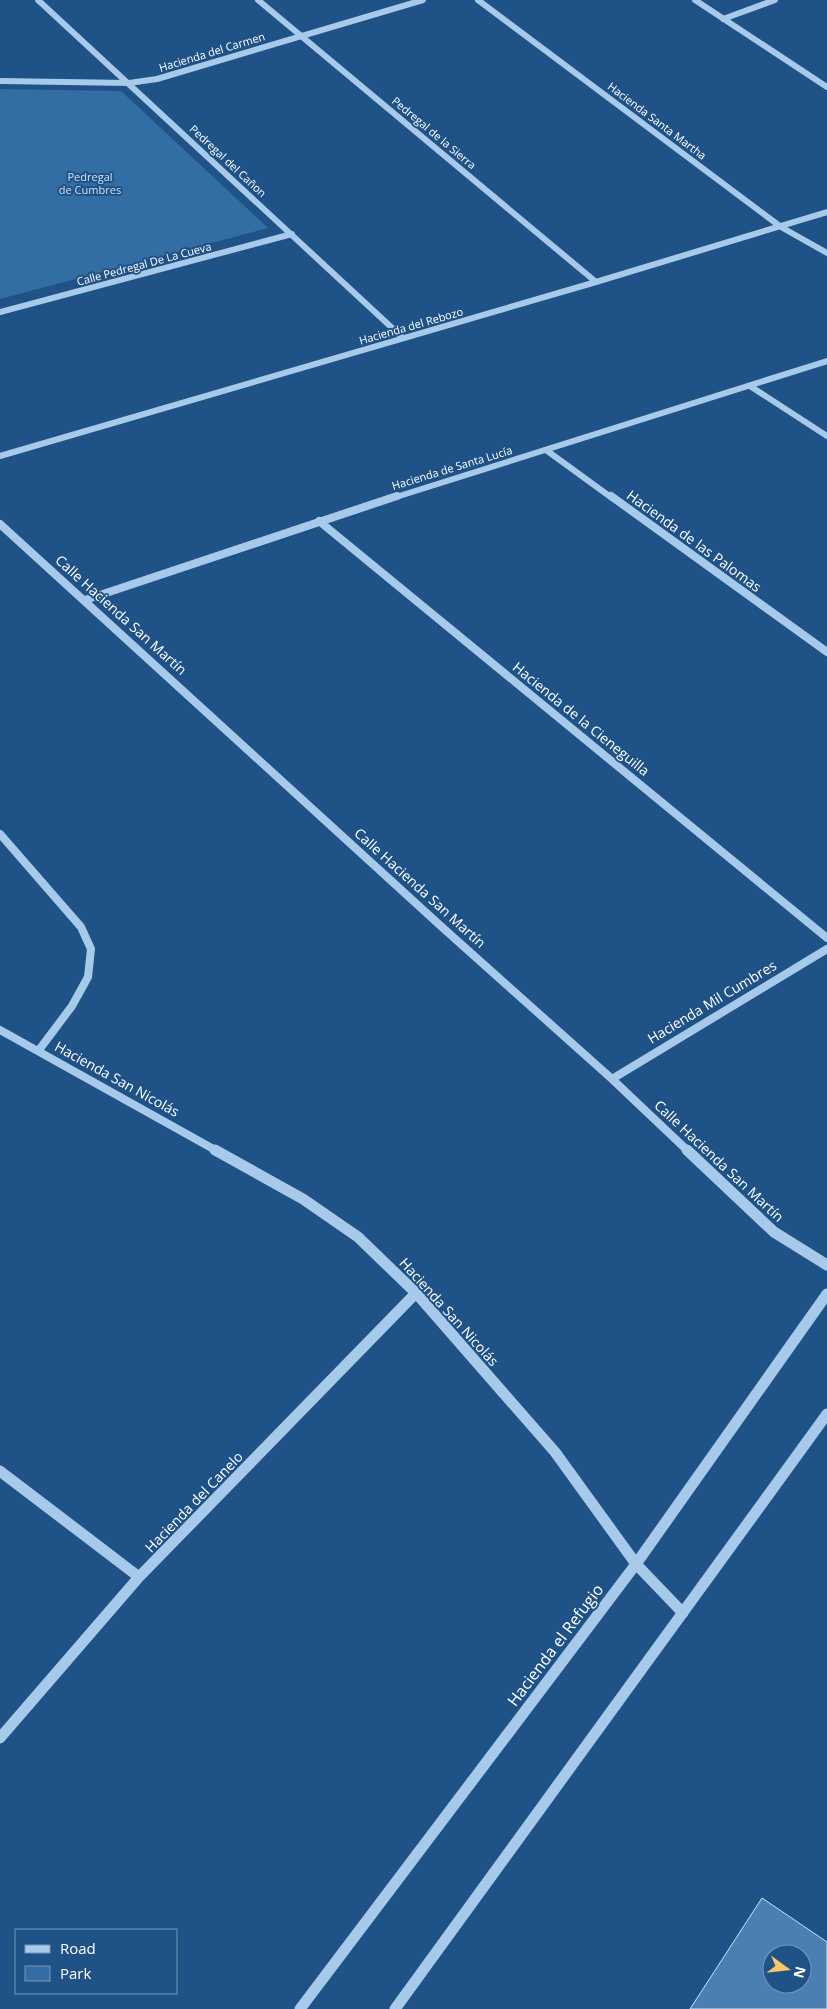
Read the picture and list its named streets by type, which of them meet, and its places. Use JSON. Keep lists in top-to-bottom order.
{
  "streets": {
    "street": [
      "Hacienda del Carmen",
      "Hacienda Santa Martha",
      "Pedregal de la Sierra",
      "Pedregal del Cañon",
      "Calle Pedregal De La Cueva",
      "Hacienda del Rebozo",
      "Hacienda de Santa Lucía",
      "Hacienda de las Palomas",
      "Calle Hacienda San Martín",
      "Hacienda de la Cieneguilla",
      "Hacienda Mil Cumbres",
      "Hacienda San Nicolás",
      "Hacienda del Canelo",
      "Hacienda el Refugio"
    ]
  },
  "crossings": [
    ["Hacienda del Carmen", "Pedregal de la Sierra"],
    ["Hacienda del Carmen", "Pedregal del Cañon"],
    ["Hacienda Santa Martha", "Hacienda del Rebozo"],
    ["Pedregal de la Sierra", "Hacienda del Rebozo"],
    ["Pedregal del Cañon", "Calle Pedregal De La Cueva"],
    ["Pedregal del Cañon", "Hacienda del Rebozo"],
    ["Hacienda de Santa Lucía", "Hacienda de las Palomas"],
    ["Hacienda de Santa Lucía", "Calle Hacienda San Martín"],
    ["Hacienda de Santa Lucía", "Hacienda de la Cieneguilla"],
    ["Calle Hacienda San Martín", "Hacienda Mil Cumbres"],
    ["Hacienda San Nicolás", "Hacienda del Canelo"],
    ["Hacienda San Nicolás", "Hacienda el Refugio"]
  ],
  "parks": ["Pedregal de Cumbres"],
  "legend": ["Road", "Park"],
  "north": "right"
}
